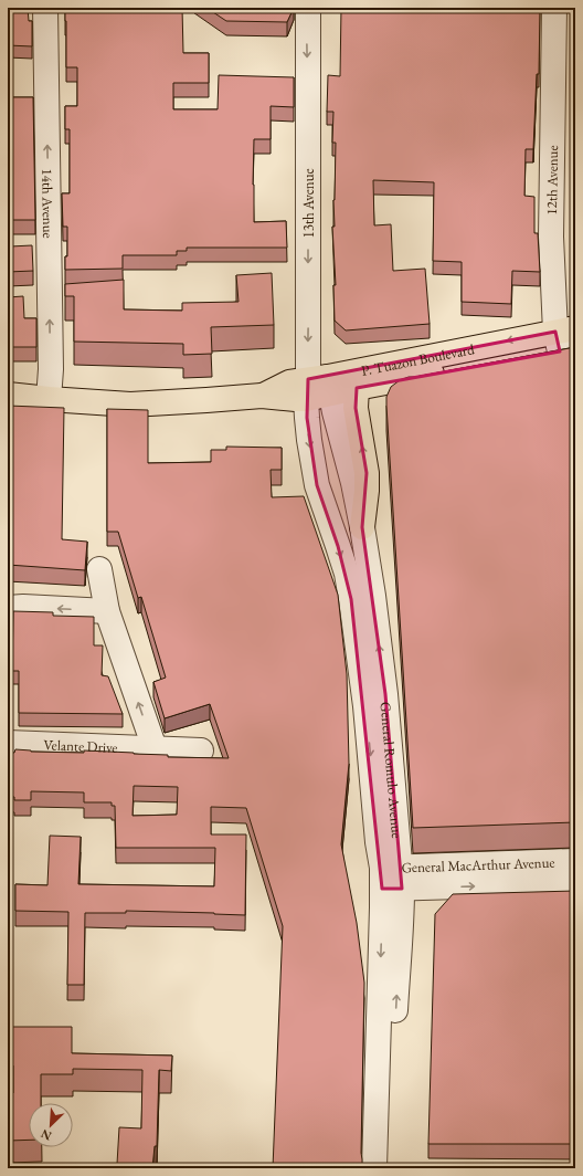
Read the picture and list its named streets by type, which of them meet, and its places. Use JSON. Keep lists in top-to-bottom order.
{
  "streets": {
    "main road": ["P. Tuazon Boulevard"],
    "street": [
      "12th Avenue",
      "14th Avenue",
      "13th Avenue",
      "Velante Drive",
      "General Romulo Avenue",
      "General MacArthur Avenue"
    ]
  },
  "crossings": [
    ["12th Avenue", "P. Tuazon Boulevard"],
    ["14th Avenue", "P. Tuazon Boulevard"],
    ["13th Avenue", "P. Tuazon Boulevard"],
    ["13th Avenue", "General Romulo Avenue"],
    ["P. Tuazon Boulevard", "General Romulo Avenue"],
    ["General Romulo Avenue", "General MacArthur Avenue"]
  ],
  "one_way": ["14th Avenue", "13th Avenue"],
  "north": "bottom left"
}
